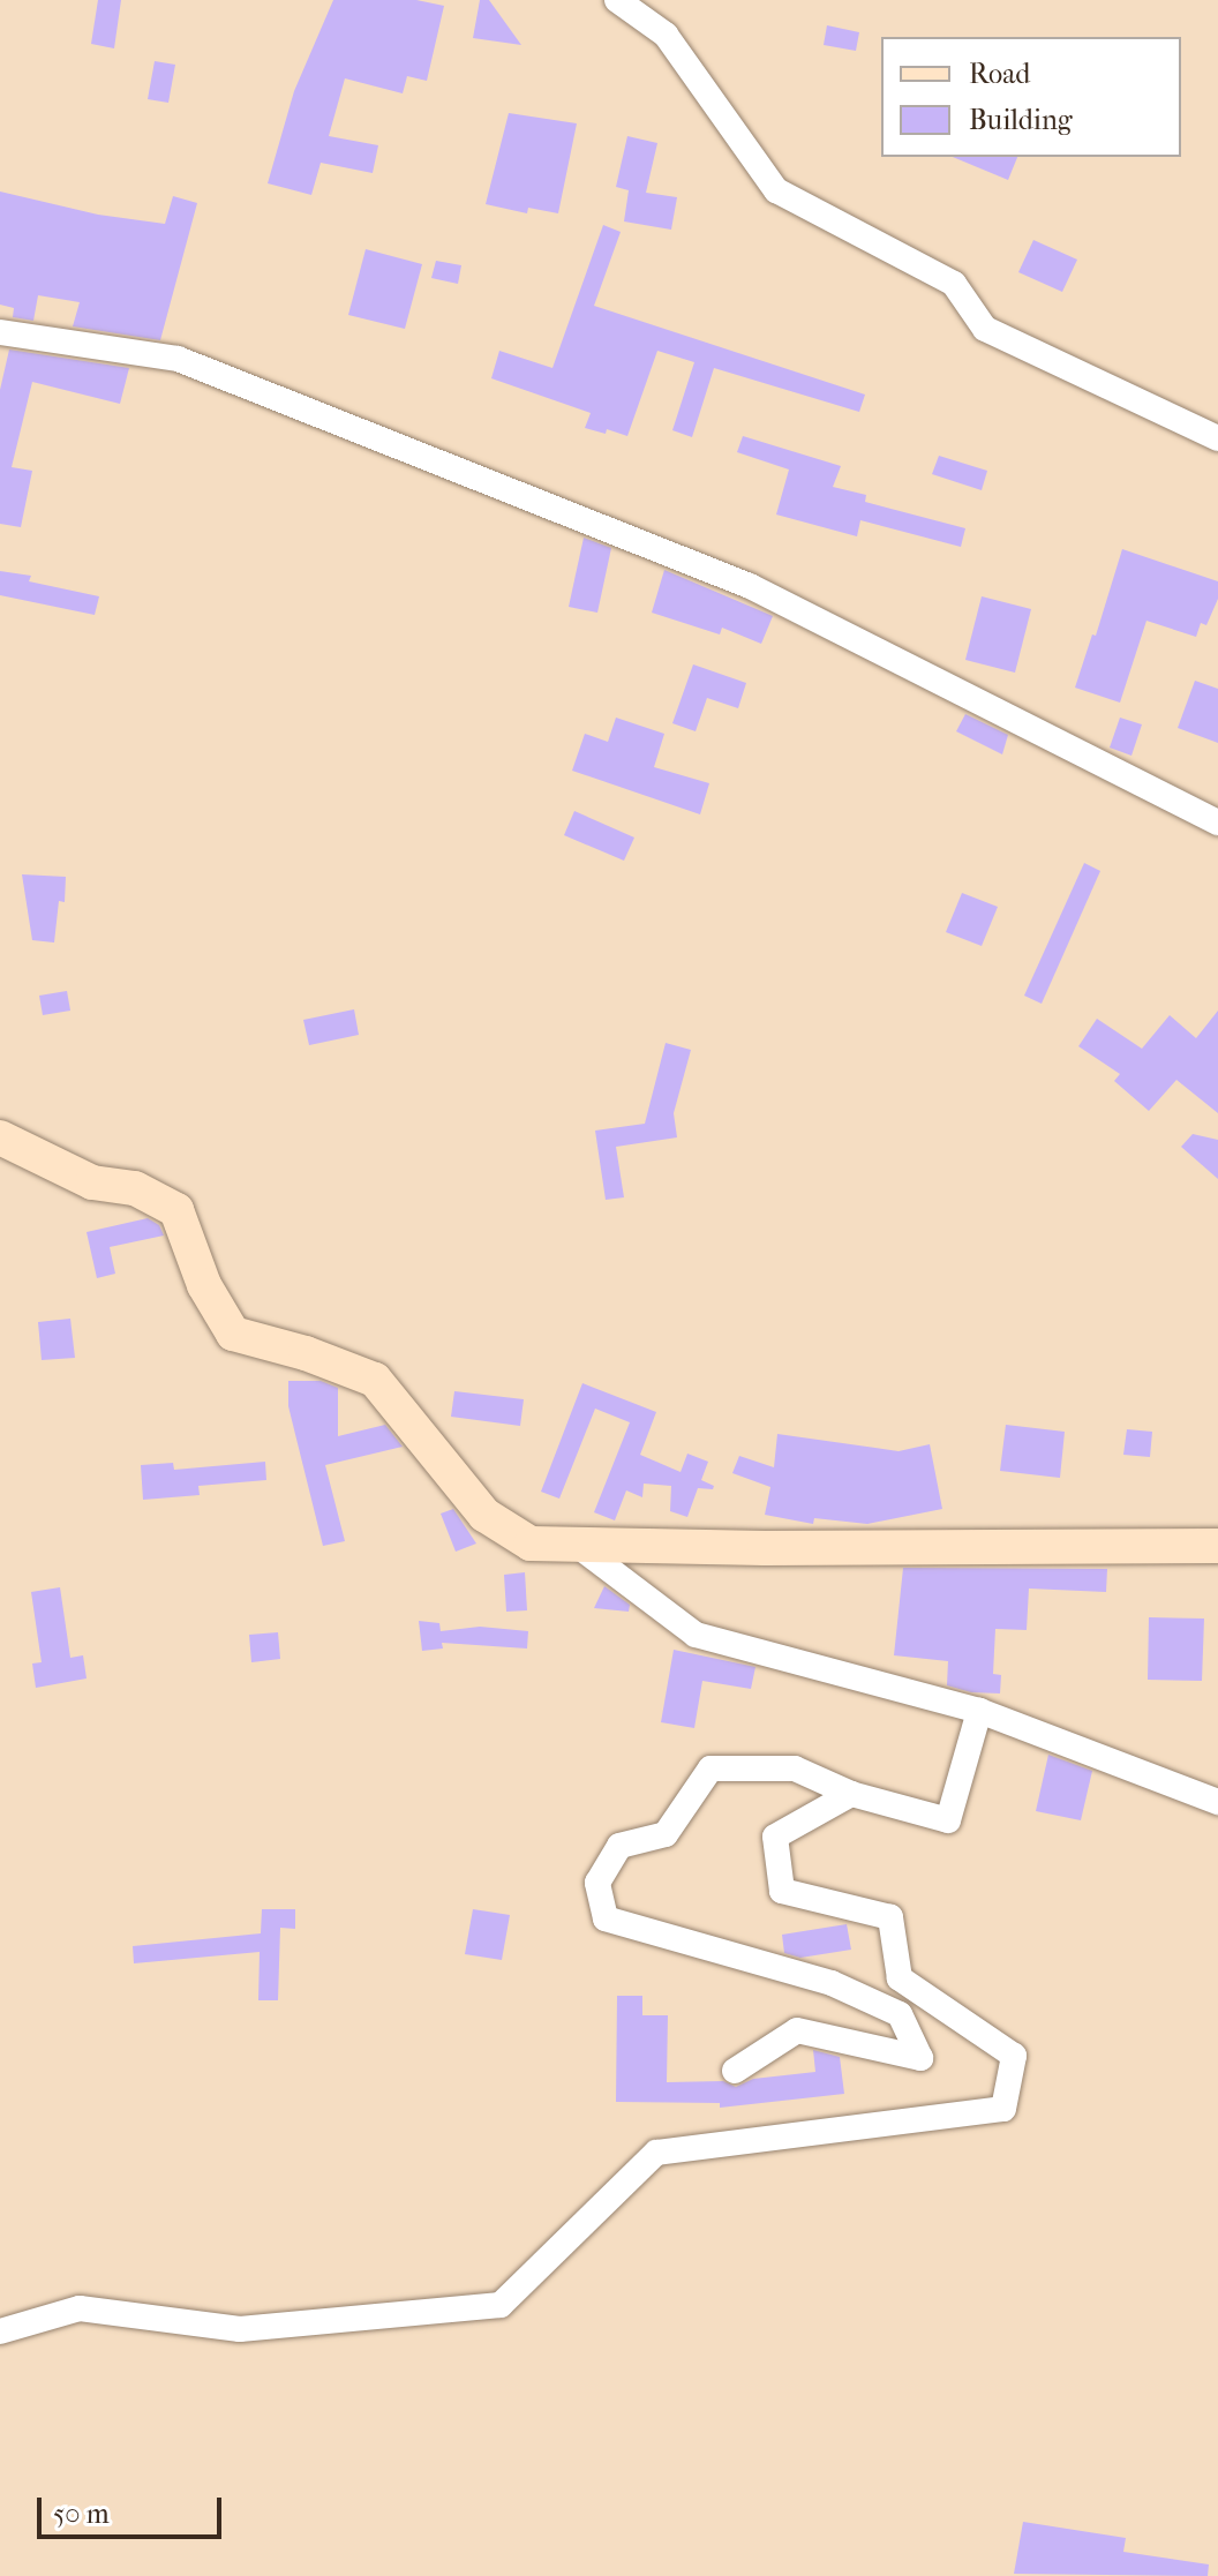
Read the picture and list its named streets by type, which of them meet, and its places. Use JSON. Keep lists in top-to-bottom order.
{
  "legend": ["Road", "Building"],
  "scale_bar": "50 m"
}
